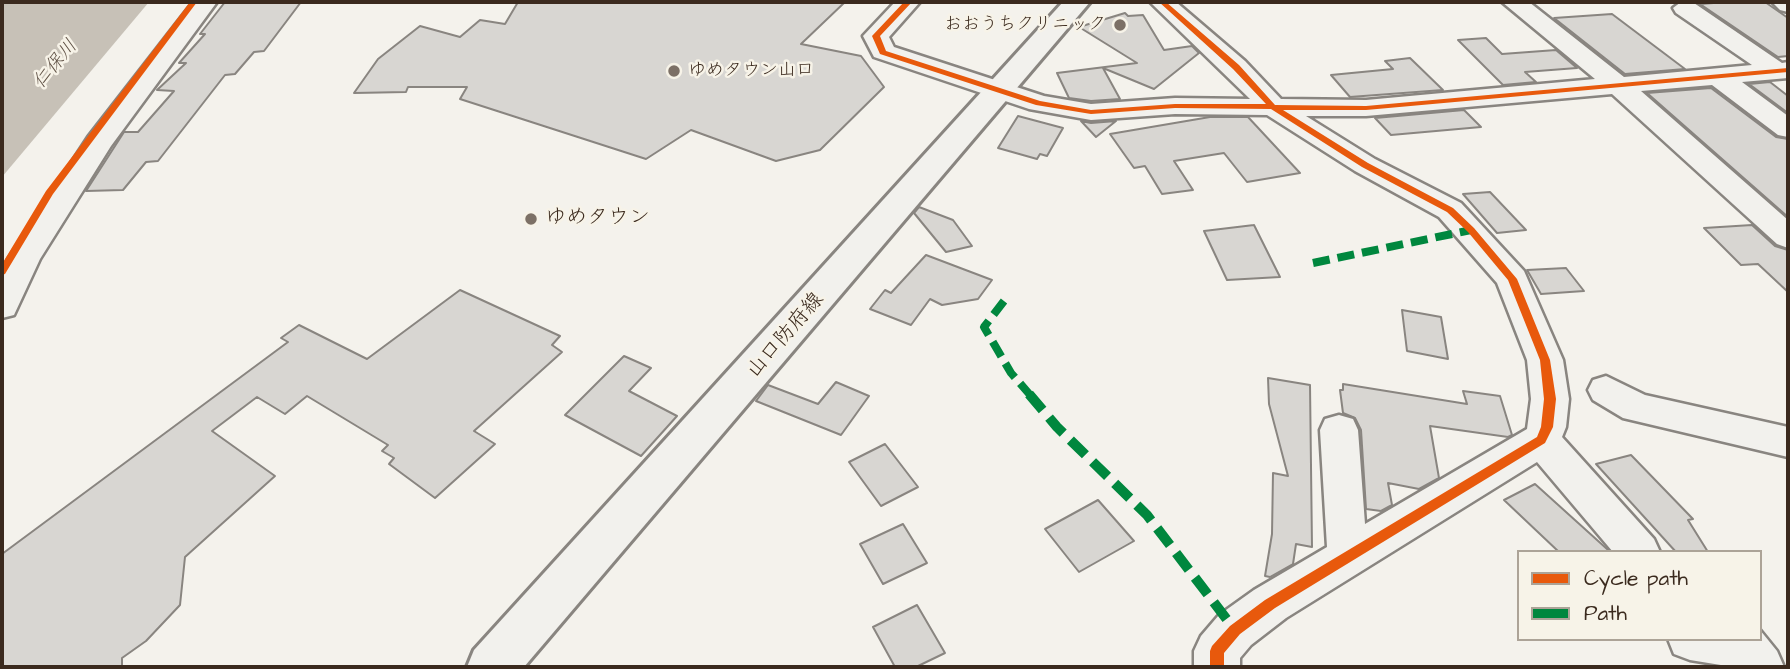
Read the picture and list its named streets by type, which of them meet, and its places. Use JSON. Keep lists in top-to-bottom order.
{
  "streets": {
    "main road": ["山口防府線"]
  },
  "water": ["仁保川"],
  "places": ["おおうちクリニック", "ゆめタウン山口", "ゆめタウン"],
  "legend": ["Cycle path", "Path"]
}
